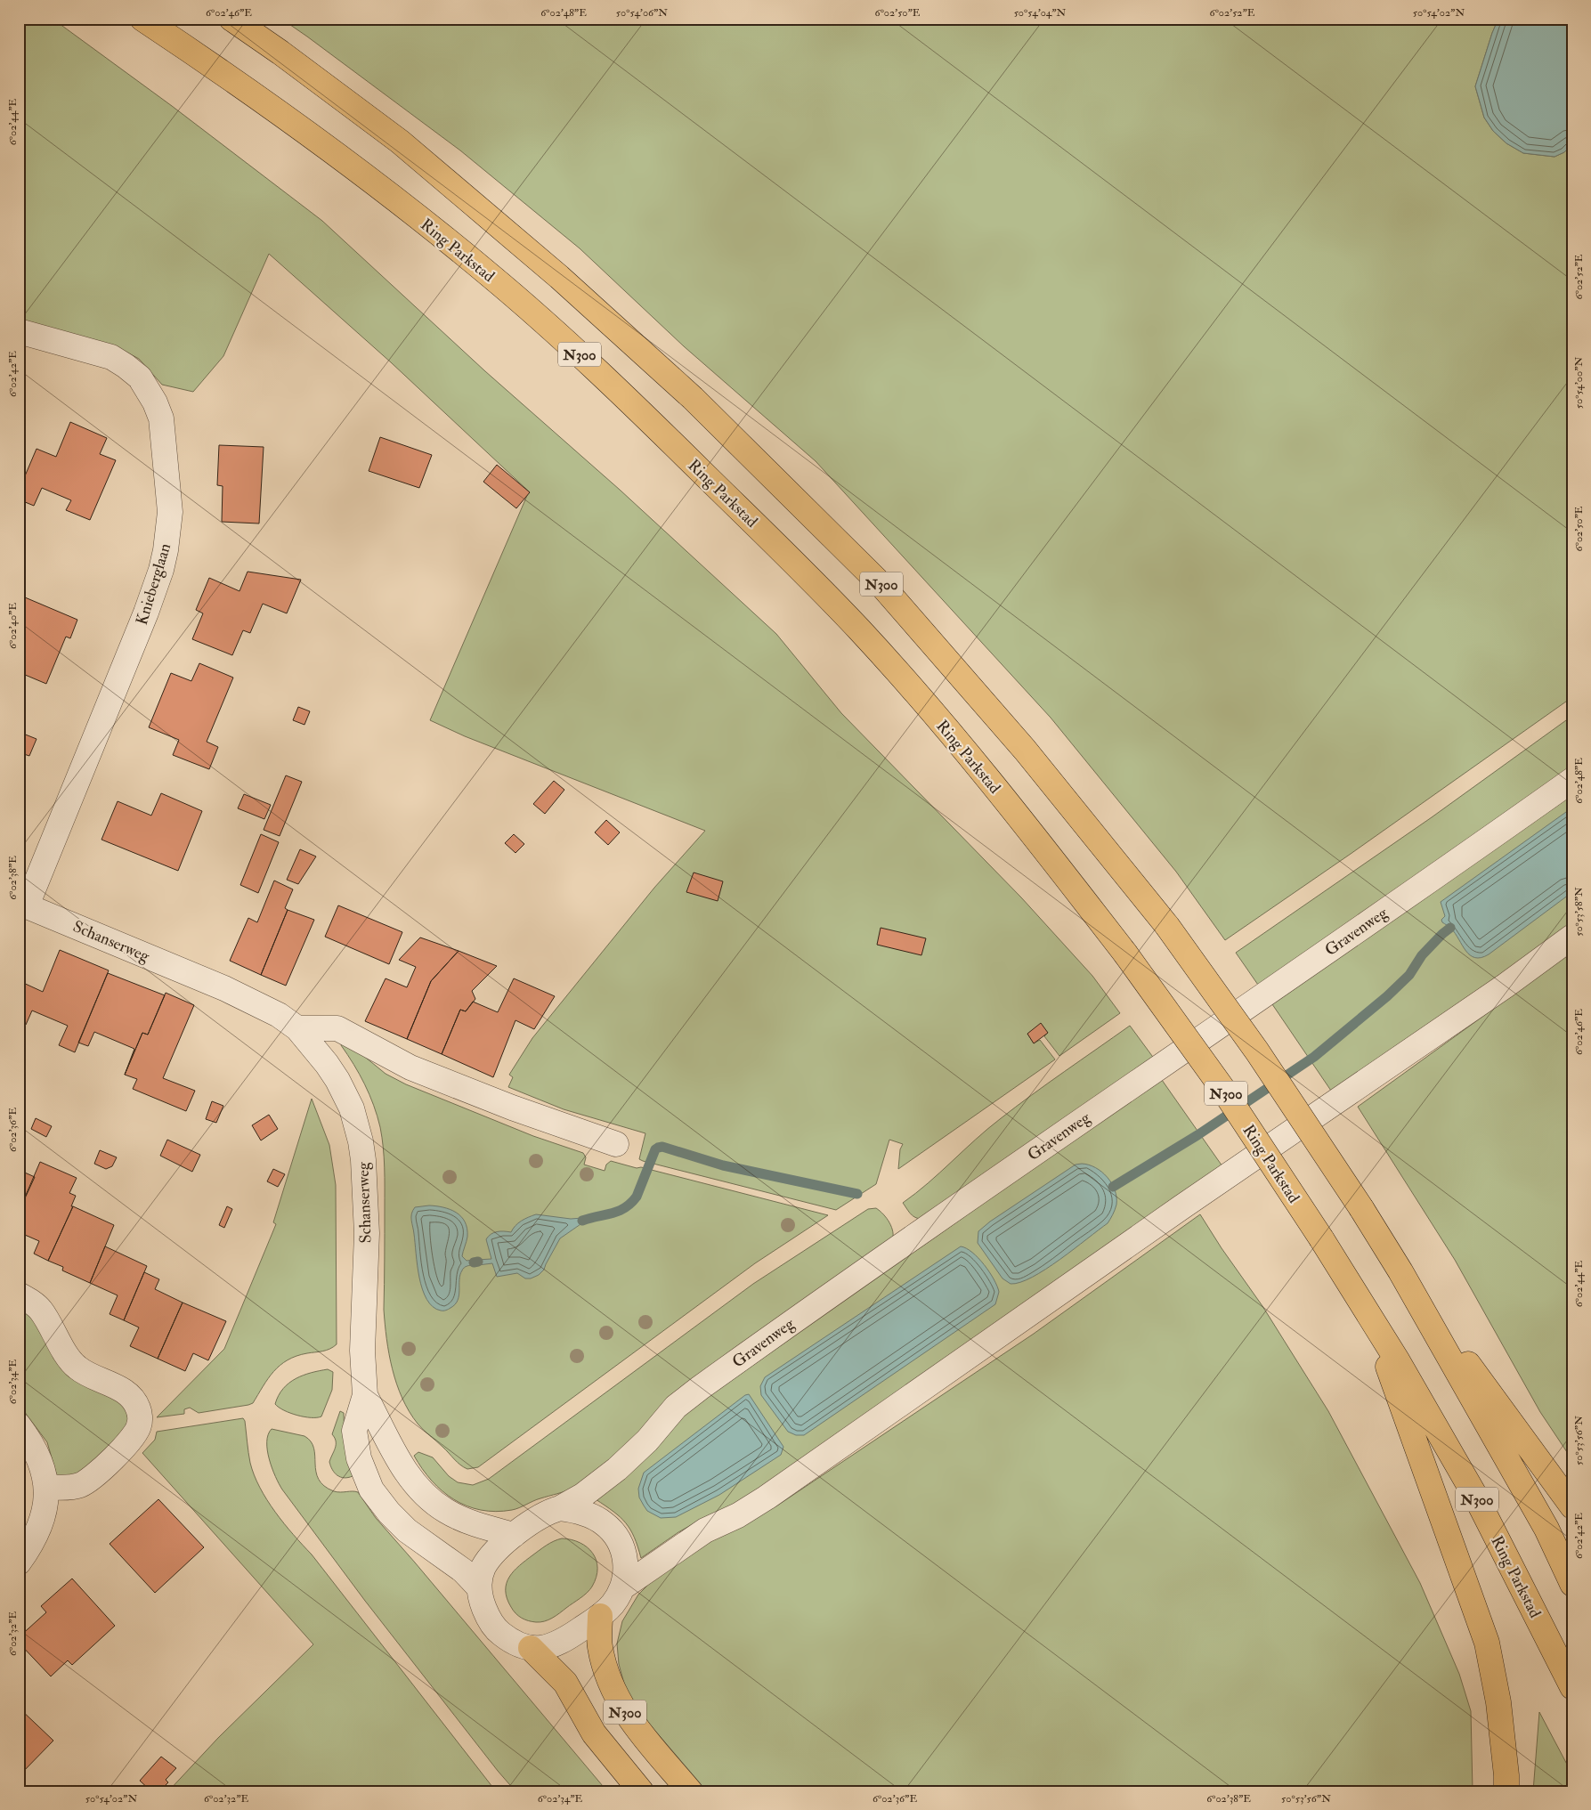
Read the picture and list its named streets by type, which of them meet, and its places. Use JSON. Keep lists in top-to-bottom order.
{
  "streets": {
    "highway": ["Ring Parkstad", "N300"],
    "street": ["Knieberglaan", "Gravenweg", "Schanserweg"]
  },
  "crossings": [
    ["Ring Parkstad", "N300"],
    ["N300", "Gravenweg"],
    ["N300", "Schanserweg"],
    ["Knieberglaan", "Schanserweg"],
    ["Gravenweg", "Schanserweg"]
  ],
  "coordinates": [
    "6°02'46\"E",
    "6°02'48\"E",
    "50°54'06\"N",
    "6°02'50\"E",
    "50°54'04\"N",
    "6°02'52\"E",
    "50°54'02\"N",
    "6°02'44\"E",
    "6°02'42\"E",
    "50°54'00\"N",
    "6°02'40\"E",
    "6°02'38\"E",
    "50°53'58\"N",
    "6°02'36\"E",
    "6°02'34\"E",
    "50°53'56\"N",
    "6°02'32\"E"
  ]
}
